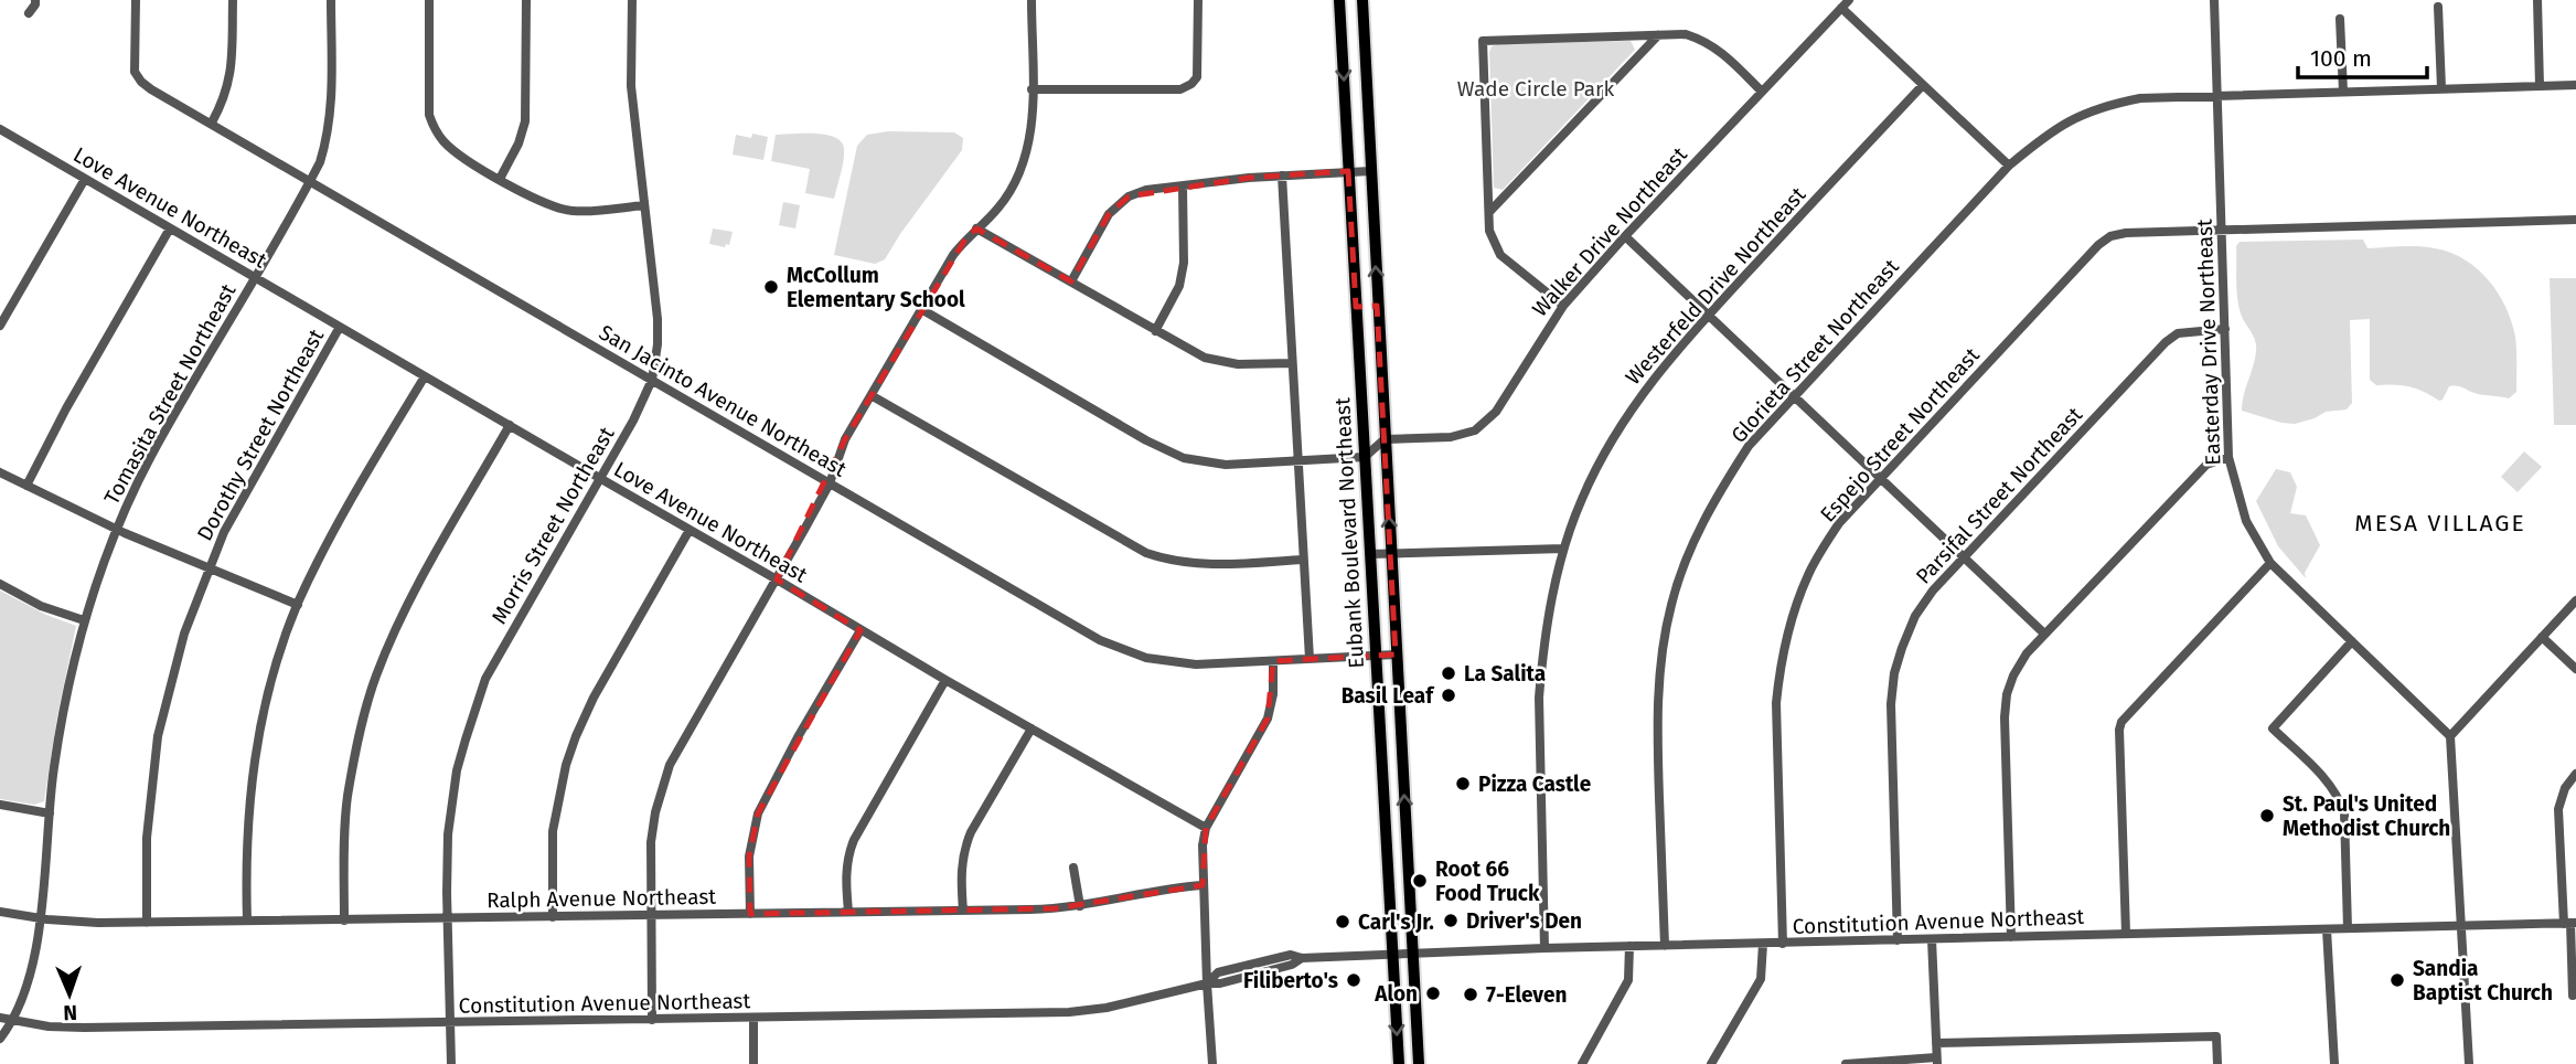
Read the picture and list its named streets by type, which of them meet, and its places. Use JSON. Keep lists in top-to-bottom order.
{
  "streets": {
    "main road": ["Eubank Boulevard Northeast"],
    "street": [
      "Love Avenue Northeast",
      "Walker Drive Northeast",
      "Westerfeld Drive Northeast",
      "Easterday Drive Northeast",
      "Glorieta Street Northeast",
      "Tomasita Street Northeast",
      "San Jacinto Avenue Northeast",
      "Dorothy Street Northeast",
      "Espejo Street Northeast",
      "Parsifal Street Northeast",
      "Morris Street Northeast",
      "Ralph Avenue Northeast",
      "Constitution Avenue Northeast"
    ]
  },
  "crossings": [
    ["Love Avenue Northeast", "Tomasita Street Northeast"],
    ["Love Avenue Northeast", "Dorothy Street Northeast"],
    ["Love Avenue Northeast", "Morris Street Northeast"],
    ["Walker Drive Northeast", "Eubank Boulevard Northeast"],
    ["Westerfeld Drive Northeast", "Constitution Avenue Northeast"],
    ["Easterday Drive Northeast", "Glorieta Street Northeast"],
    ["Easterday Drive Northeast", "Espejo Street Northeast"],
    ["Easterday Drive Northeast", "Parsifal Street Northeast"],
    ["Glorieta Street Northeast", "Constitution Avenue Northeast"],
    ["Tomasita Street Northeast", "San Jacinto Avenue Northeast"],
    ["Tomasita Street Northeast", "Ralph Avenue Northeast"],
    ["Tomasita Street Northeast", "Constitution Avenue Northeast"],
    ["San Jacinto Avenue Northeast", "Morris Street Northeast"],
    ["San Jacinto Avenue Northeast", "Eubank Boulevard Northeast"],
    ["Dorothy Street Northeast", "Ralph Avenue Northeast"],
    ["Espejo Street Northeast", "Constitution Avenue Northeast"],
    ["Parsifal Street Northeast", "Constitution Avenue Northeast"],
    ["Morris Street Northeast", "Ralph Avenue Northeast"],
    ["Morris Street Northeast", "Constitution Avenue Northeast"],
    ["Eubank Boulevard Northeast", "Constitution Avenue Northeast"]
  ],
  "districts": ["MESA VILLAGE"],
  "parks": ["Wade Circle Park"],
  "places": [
    "McCollum Elementary School",
    "La Salita",
    "Basil Leaf",
    "Pizza Castle",
    "St. Paul's United Methodist Church",
    "Root 66 Food Truck",
    "Driver's Den",
    "Carl's Jr.",
    "Filiberto's",
    "Sandia Baptist Church",
    "Alon",
    "7-Eleven"
  ],
  "scale_bar": "100 m",
  "north": "bottom"
}
